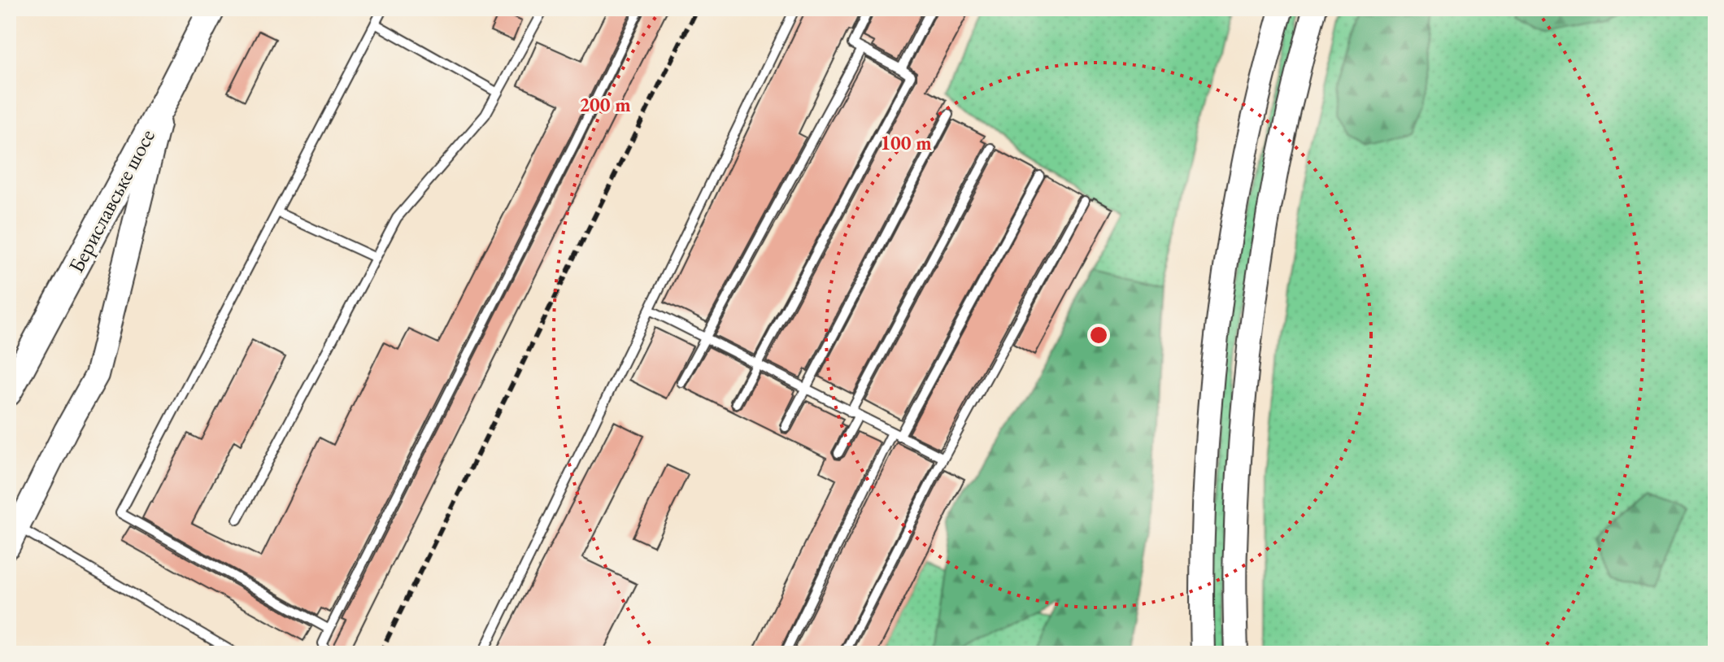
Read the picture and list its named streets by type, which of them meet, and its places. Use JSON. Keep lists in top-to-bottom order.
{
  "streets": {
    "main road": ["Бериславське шосе"]
  },
  "rings": ["200 m", "100 m"]
}
